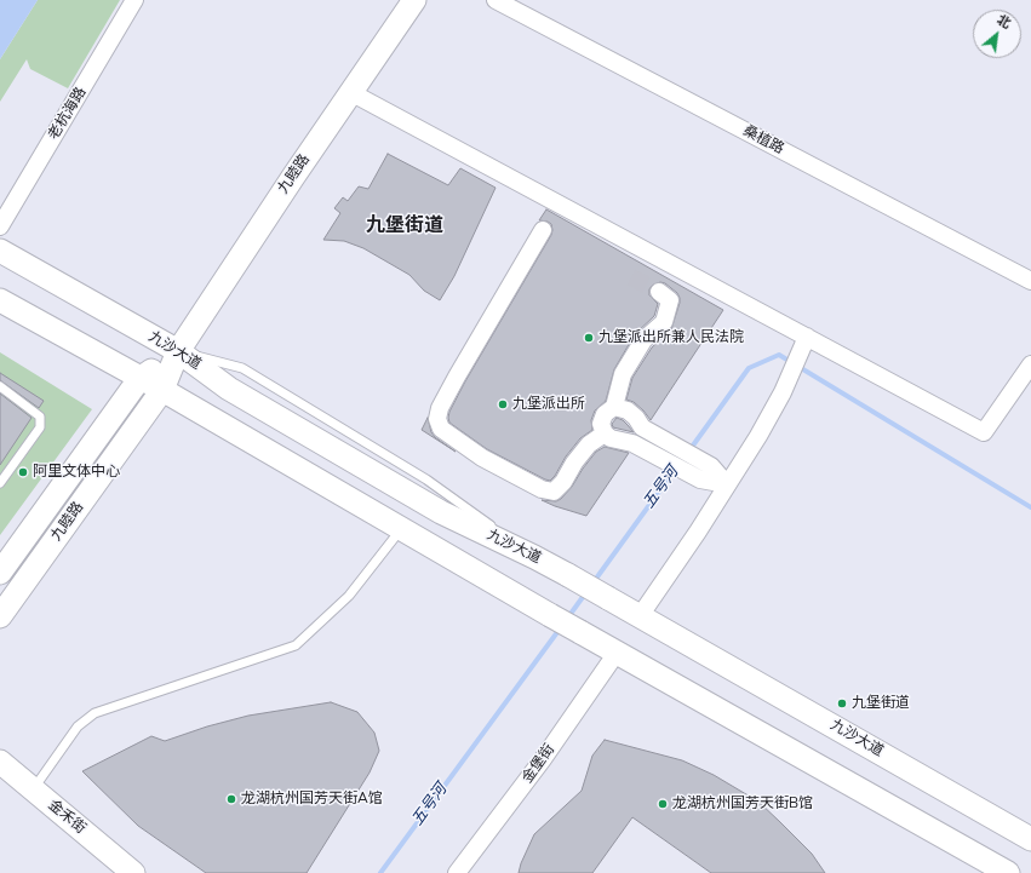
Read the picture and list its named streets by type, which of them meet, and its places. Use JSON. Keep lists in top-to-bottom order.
{
  "streets": {
    "main road": ["九睦路", "九沙大道", "金禾街"],
    "street": ["老杭海路", "桑植路", "金堡街"]
  },
  "crossings": [
    ["九睦路", "九沙大道"]
  ],
  "districts": ["九堡街道"],
  "water": ["五号河"],
  "places": [
    "九堡派出所兼人民法院",
    "九堡派出所",
    "阿里文体中心",
    "九堡街道",
    "龙湖杭州国芳天街A馆",
    "龙湖杭州国芳天街B馆"
  ],
  "north": "top right"
}
